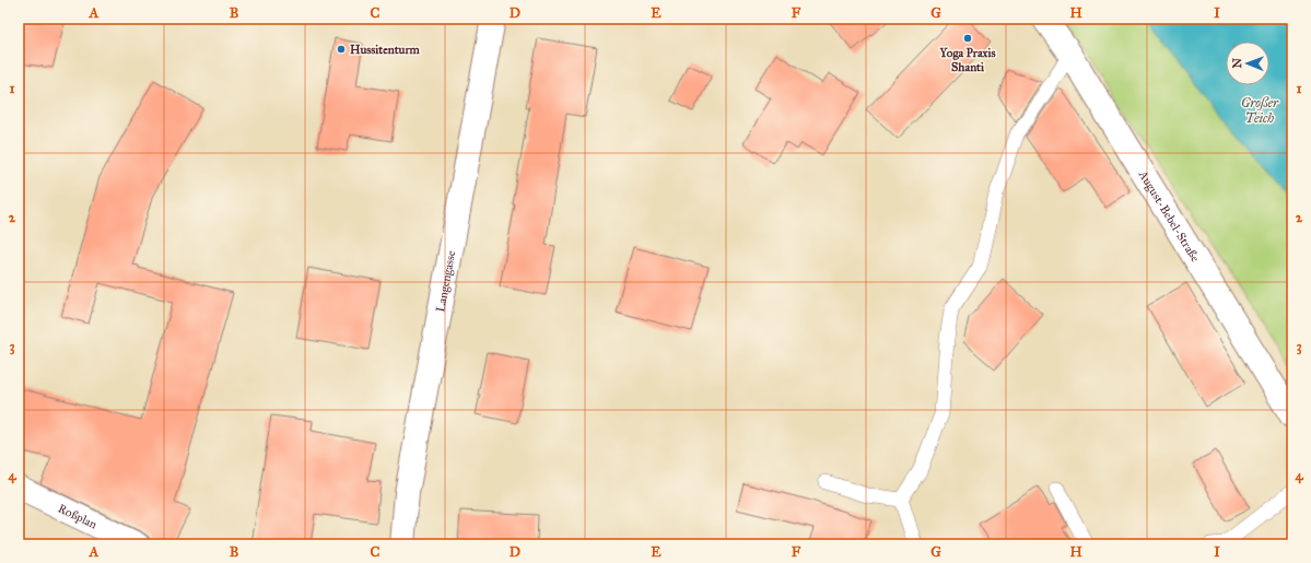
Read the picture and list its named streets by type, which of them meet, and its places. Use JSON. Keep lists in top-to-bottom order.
{
  "streets": {
    "street": ["August-Bebel-Straße", "Langengasse", "Roßplan"]
  },
  "water": ["Großer Teich"],
  "places": ["Yoga Praxis Shanti", "Hussitenturm"],
  "north": "left",
  "grid": {
    "columns": [
      "A",
      "B",
      "C",
      "D",
      "E",
      "F",
      "G",
      "H",
      "I"
    ],
    "rows": [
      "1",
      "2",
      "3",
      "4"
    ]
  }
}
